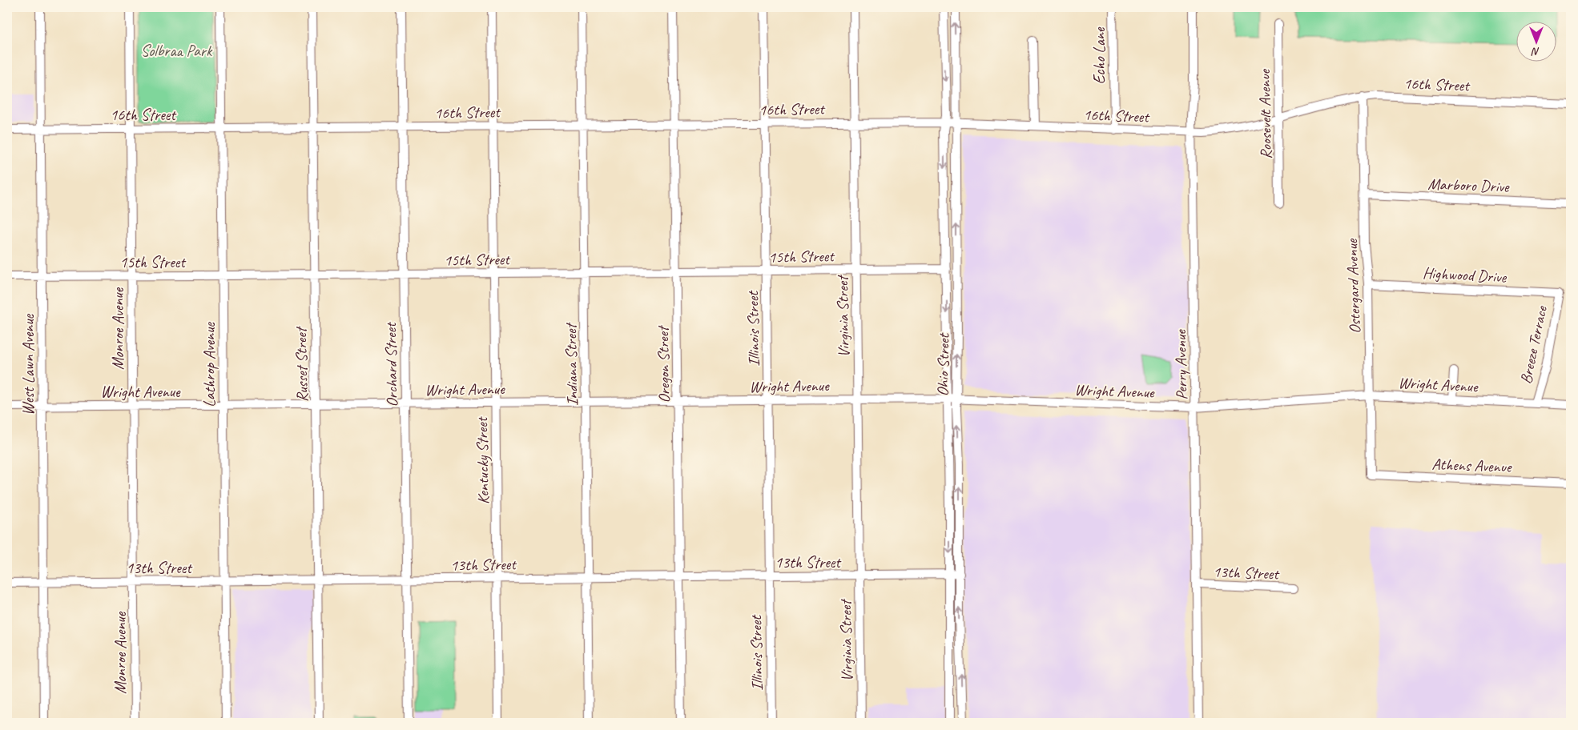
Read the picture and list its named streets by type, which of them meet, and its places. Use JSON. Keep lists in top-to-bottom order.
{
  "streets": {
    "street": [
      "Echo Lane",
      "16th Street",
      "Roosevelt Avenue",
      "Marboro Drive",
      "15th Street",
      "Highwood Drive",
      "Ostergard Avenue",
      "Virginia Street",
      "Monroe Avenue",
      "Illinois Street",
      "Breeze Terrace",
      "West Lawn Avenue",
      "Lathrop Avenue",
      "Russet Street",
      "Orchard Street",
      "Indiana Street",
      "Oregon Street",
      "Ohio Street",
      "Perry Avenue",
      "Wright Avenue",
      "Kentucky Street",
      "Athens Avenue",
      "13th Street"
    ]
  },
  "crossings": [
    ["Echo Lane", "16th Street"],
    ["16th Street", "Roosevelt Avenue"],
    ["16th Street", "Ostergard Avenue"],
    ["16th Street", "Virginia Street"],
    ["16th Street", "Monroe Avenue"],
    ["16th Street", "Illinois Street"],
    ["16th Street", "West Lawn Avenue"],
    ["16th Street", "Lathrop Avenue"],
    ["16th Street", "Russet Street"],
    ["16th Street", "Orchard Street"],
    ["16th Street", "Indiana Street"],
    ["16th Street", "Oregon Street"],
    ["16th Street", "Ohio Street"],
    ["16th Street", "Perry Avenue"],
    ["16th Street", "Kentucky Street"],
    ["Marboro Drive", "Ostergard Avenue"],
    ["15th Street", "Virginia Street"],
    ["15th Street", "Monroe Avenue"],
    ["15th Street", "Illinois Street"],
    ["15th Street", "West Lawn Avenue"],
    ["15th Street", "Lathrop Avenue"],
    ["15th Street", "Russet Street"],
    ["15th Street", "Orchard Street"],
    ["15th Street", "Indiana Street"],
    ["15th Street", "Oregon Street"],
    ["15th Street", "Ohio Street"],
    ["15th Street", "Kentucky Street"],
    ["Highwood Drive", "Ostergard Avenue"],
    ["Highwood Drive", "Breeze Terrace"],
    ["Ostergard Avenue", "Wright Avenue"],
    ["Ostergard Avenue", "Athens Avenue"],
    ["Virginia Street", "Wright Avenue"],
    ["Virginia Street", "13th Street"],
    ["Monroe Avenue", "Wright Avenue"],
    ["Monroe Avenue", "13th Street"],
    ["Illinois Street", "Wright Avenue"],
    ["Illinois Street", "13th Street"],
    ["Breeze Terrace", "Wright Avenue"],
    ["West Lawn Avenue", "Wright Avenue"],
    ["West Lawn Avenue", "13th Street"],
    ["Lathrop Avenue", "Wright Avenue"],
    ["Lathrop Avenue", "13th Street"],
    ["Russet Street", "Wright Avenue"],
    ["Russet Street", "13th Street"],
    ["Orchard Street", "Wright Avenue"],
    ["Orchard Street", "13th Street"],
    ["Indiana Street", "Wright Avenue"],
    ["Indiana Street", "13th Street"],
    ["Oregon Street", "Wright Avenue"],
    ["Oregon Street", "13th Street"],
    ["Ohio Street", "Wright Avenue"],
    ["Ohio Street", "13th Street"],
    ["Perry Avenue", "Wright Avenue"],
    ["Perry Avenue", "13th Street"],
    ["Wright Avenue", "Kentucky Street"],
    ["Kentucky Street", "13th Street"]
  ],
  "parks": ["Solbraa Park"],
  "north": "bottom"
}
